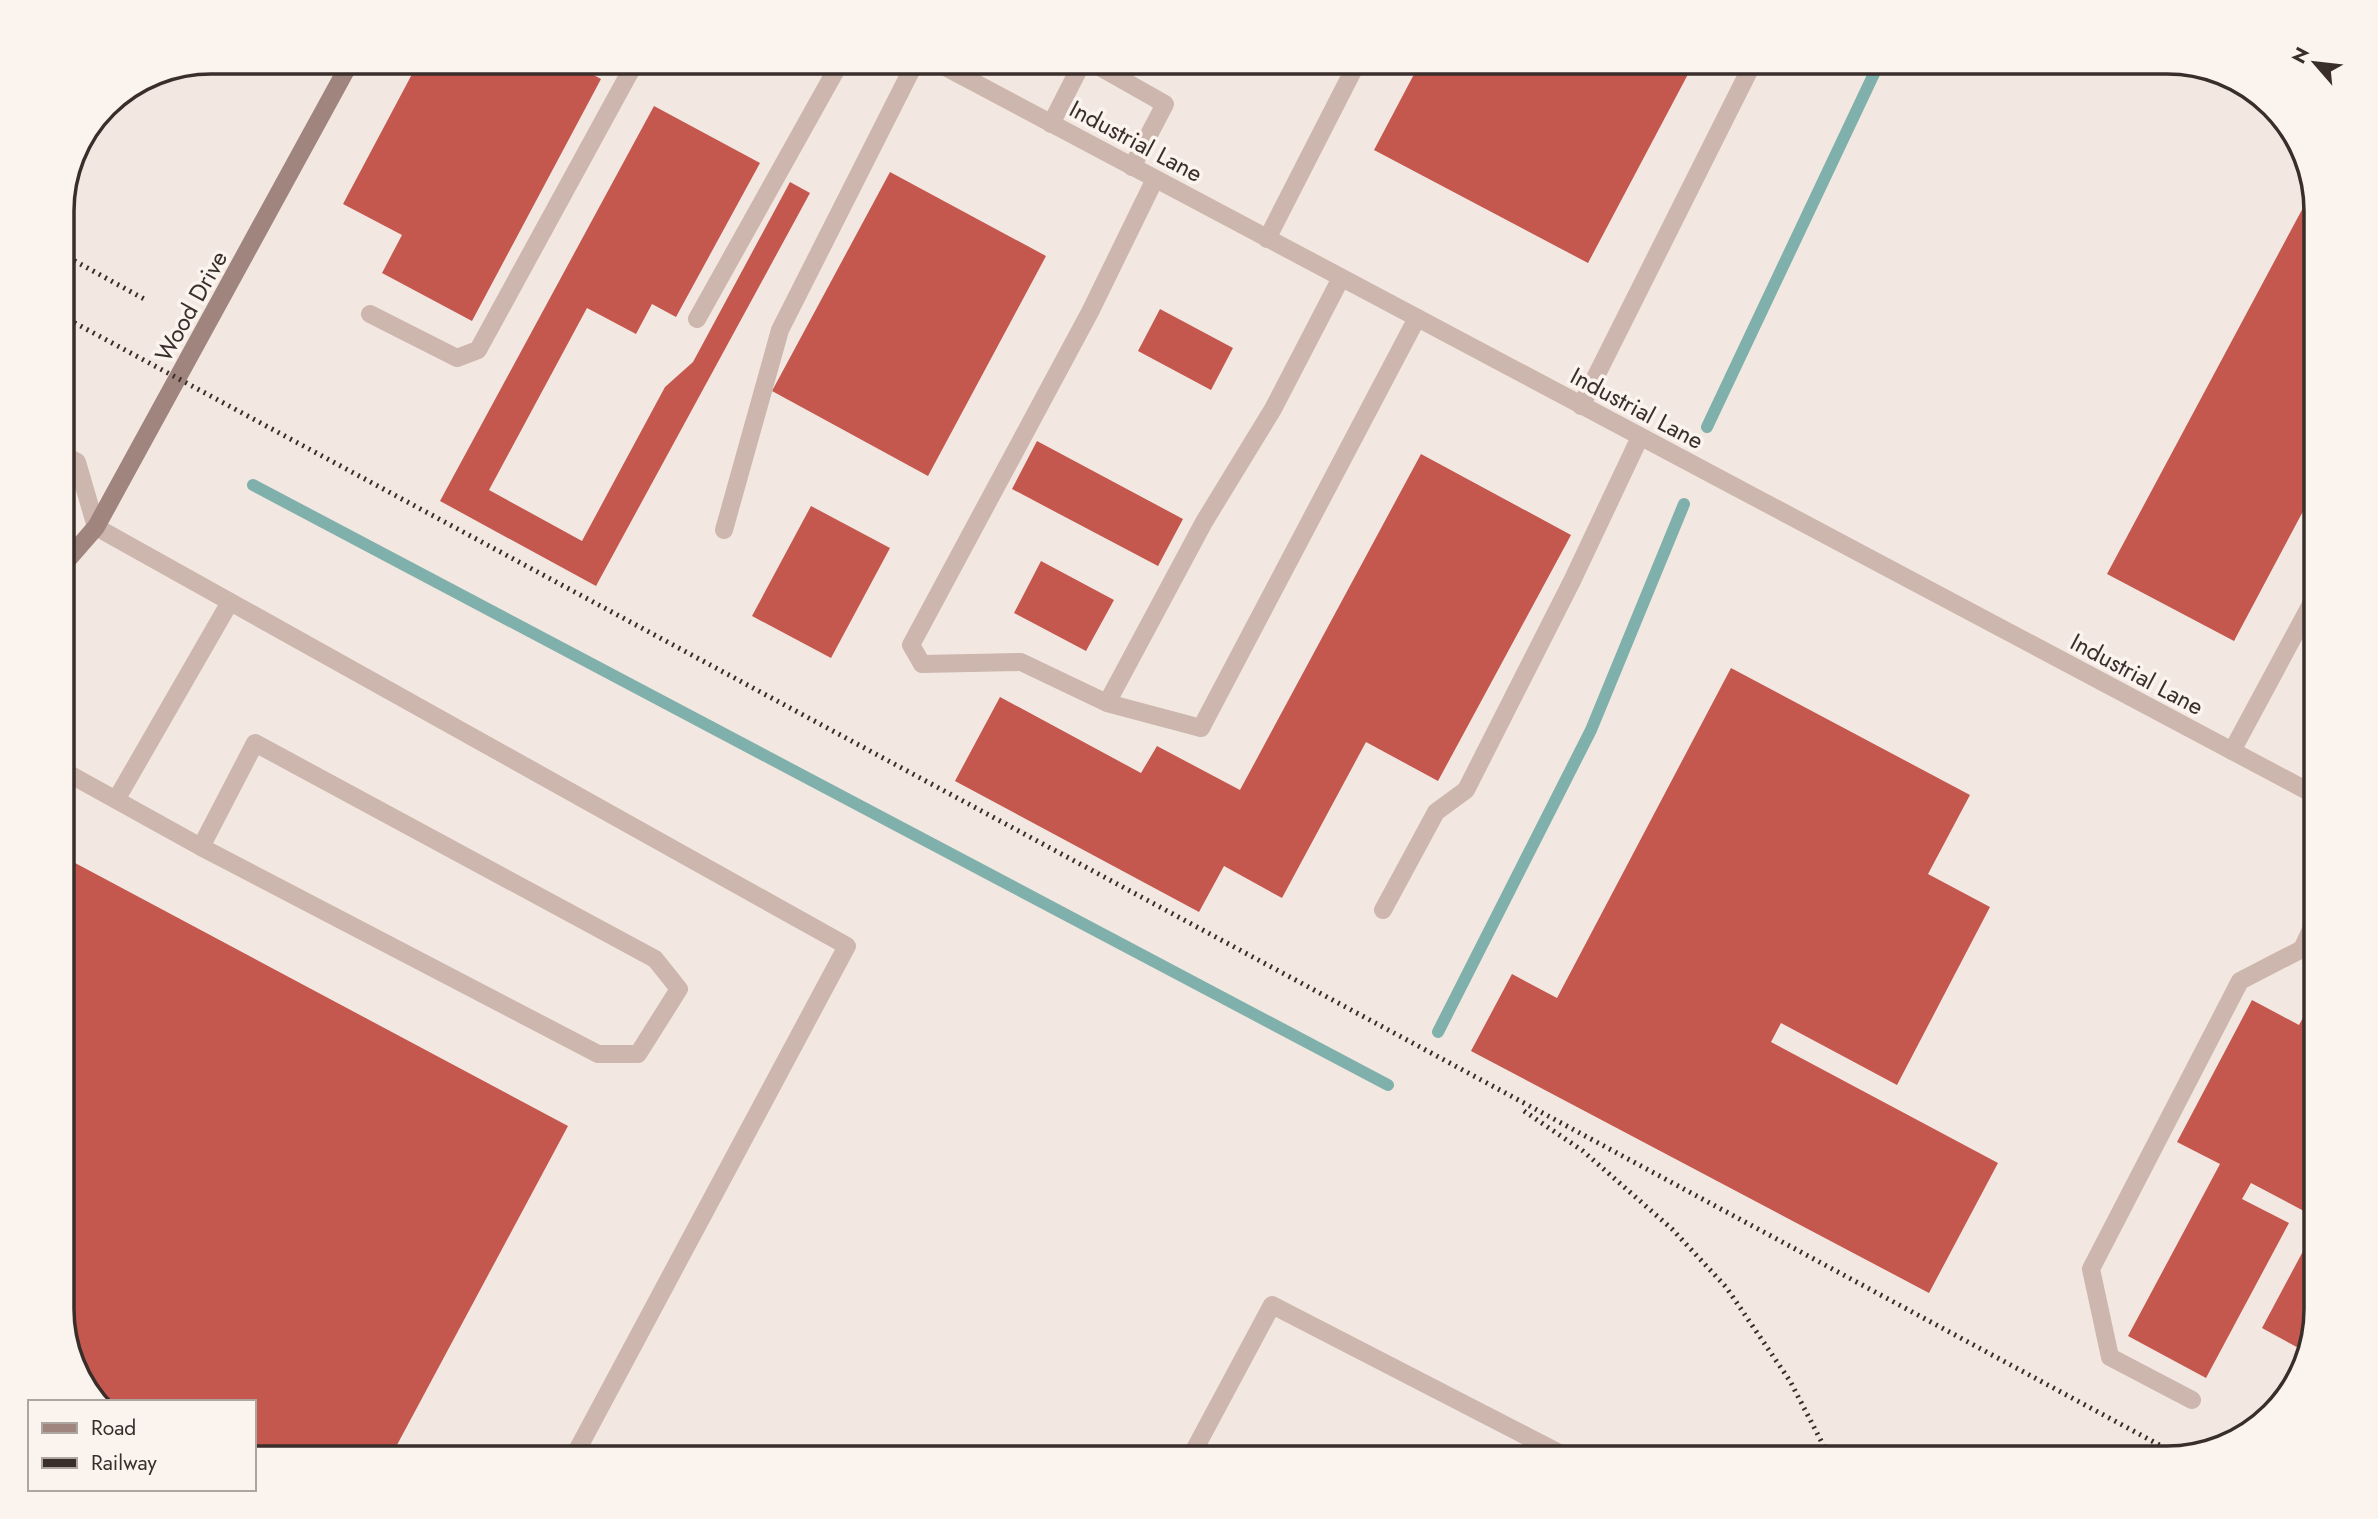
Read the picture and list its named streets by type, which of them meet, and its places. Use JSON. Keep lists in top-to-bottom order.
{
  "streets": {
    "street": ["Industrial Lane", "Wood Drive"]
  },
  "legend": ["Road", "Railway"],
  "north": "top left"
}
